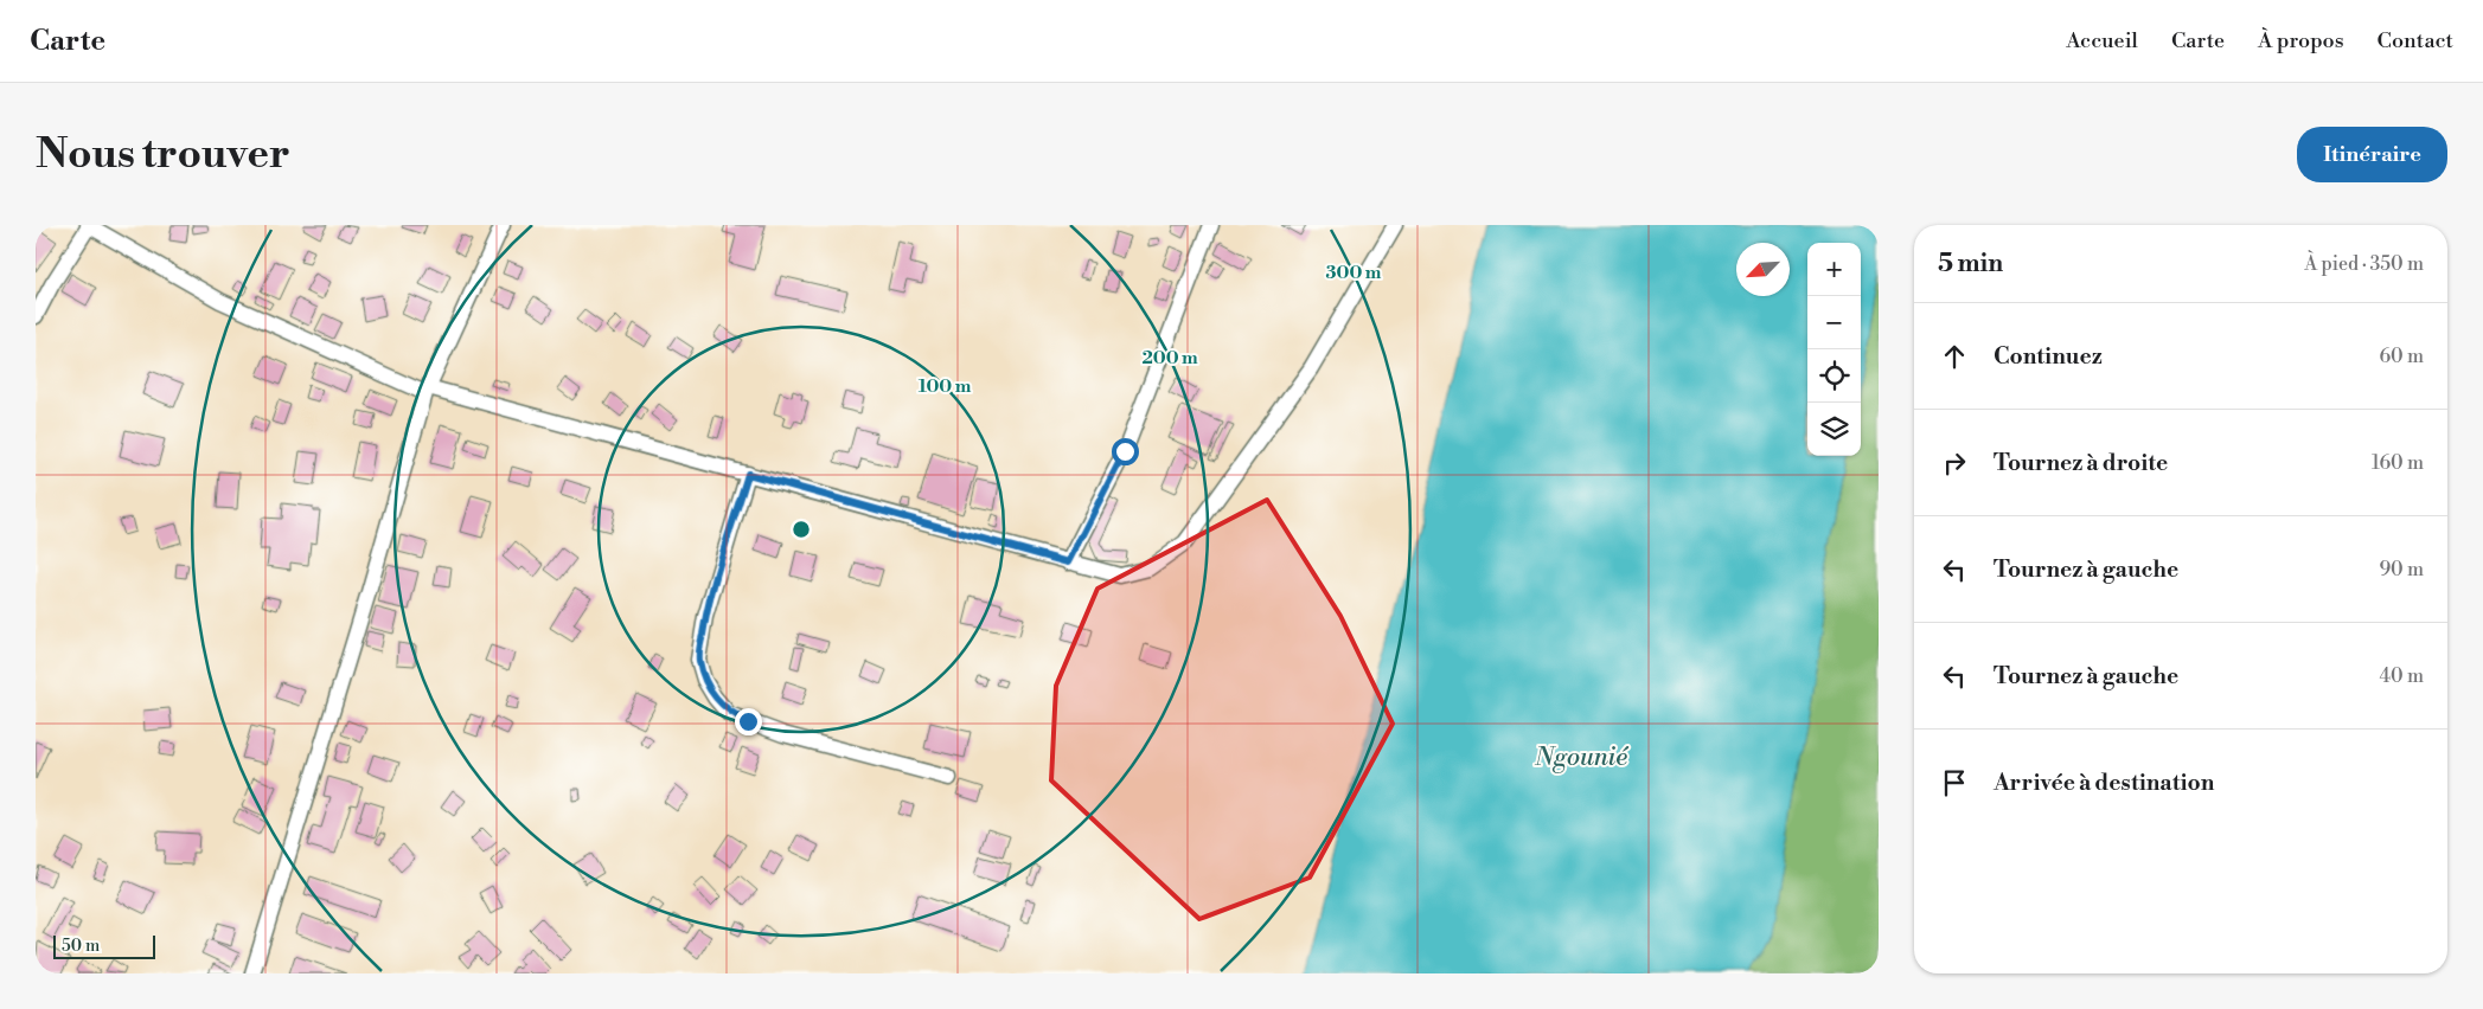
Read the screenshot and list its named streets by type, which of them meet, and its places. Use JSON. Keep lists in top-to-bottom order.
{
  "water": ["Ngounié"],
  "scale_bar": "50 m",
  "north": "bottom left",
  "page": {
    "header": "Carte",
    "nav": [
      "Accueil",
      "Carte",
      "À propos",
      "Contact"
    ],
    "buttons": "Itinéraire",
    "title": "Nous trouver",
    "heading": ["5 min", "À pied · 350 m"],
    "map_buttons": ["+", "−"],
    "list": [
      ["Continuez", "60 m"],
      ["Tournez à droite", "160 m"],
      ["Tournez à gauche", "90 m"],
      ["Tournez à gauche", "40 m"],
      "Arrivée à destination"
    ],
    "scale": "50 m"
  },
  "rings": ["300 m", "200 m", "100 m"]
}
